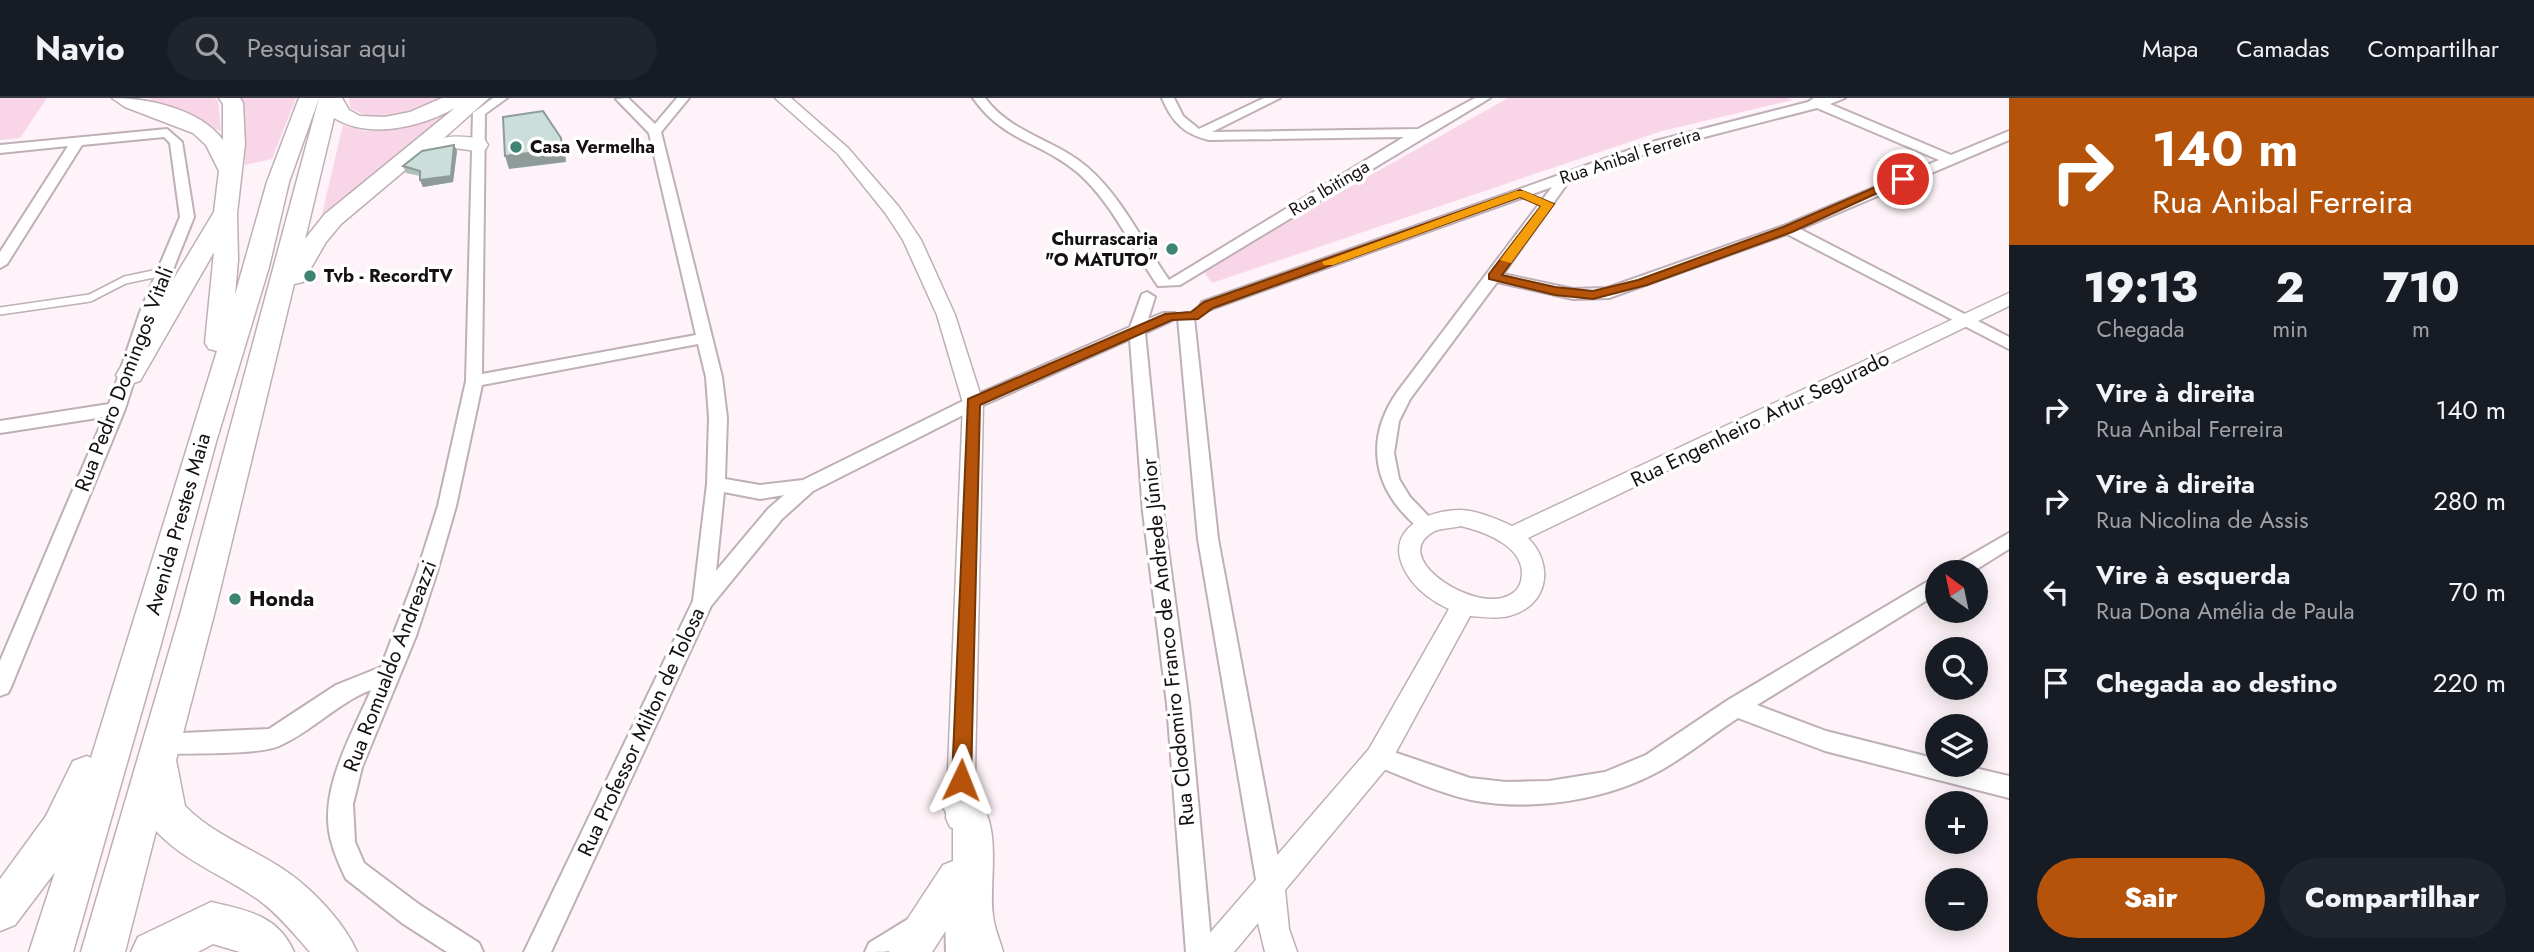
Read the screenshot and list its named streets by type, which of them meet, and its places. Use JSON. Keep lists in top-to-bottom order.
{
  "streets": {
    "highway": ["Avenida Prestes Maia"],
    "street": [
      "Rua Anibal Ferreira",
      "Rua Ibitinga",
      "Rua Pedro Domingos Vitali",
      "Rua Engenheiro Artur Segurado",
      "Rua Clodomiro Franco de Andrede Júnior",
      "Rua Romualdo Andreazzi",
      "Rua Professor Milton de Tolosa"
    ]
  },
  "crossings": [
    ["Rua Anibal Ferreira", "Rua Clodomiro Franco de Andrede Júnior"],
    ["Rua Anibal Ferreira", "Rua Professor Milton de Tolosa"]
  ],
  "places": [
    "Casa Vermelha",
    "Churrascaria \"O MATUTO\"",
    "Tvb - RecordTV",
    "Honda"
  ],
  "north": "top left",
  "page": {
    "header": "Navio",
    "search": "Pesquisar aqui",
    "nav": ["Mapa", "Camadas", "Compartilhar"],
    "turn": ["140 m", "Rua Anibal Ferreira"],
    "eta": [
      "19:13",
      "Chegada",
      "2",
      "min",
      "710",
      "m"
    ],
    "list": [
      {
        "name": "Vire à direita",
        "note": "Rua Anibal Ferreira",
        "value": "140 m"
      },
      {
        "name": "Vire à direita",
        "note": "Rua Nicolina de Assis",
        "value": "280 m"
      },
      {
        "name": "Vire à esquerda",
        "note": "Rua Dona Amélia de Paula",
        "value": "70 m"
      },
      {
        "name": "Chegada ao destino",
        "value": "220 m"
      }
    ],
    "map_buttons": ["+", "−"],
    "buttons": ["Sair", "Compartilhar"]
  }
}
